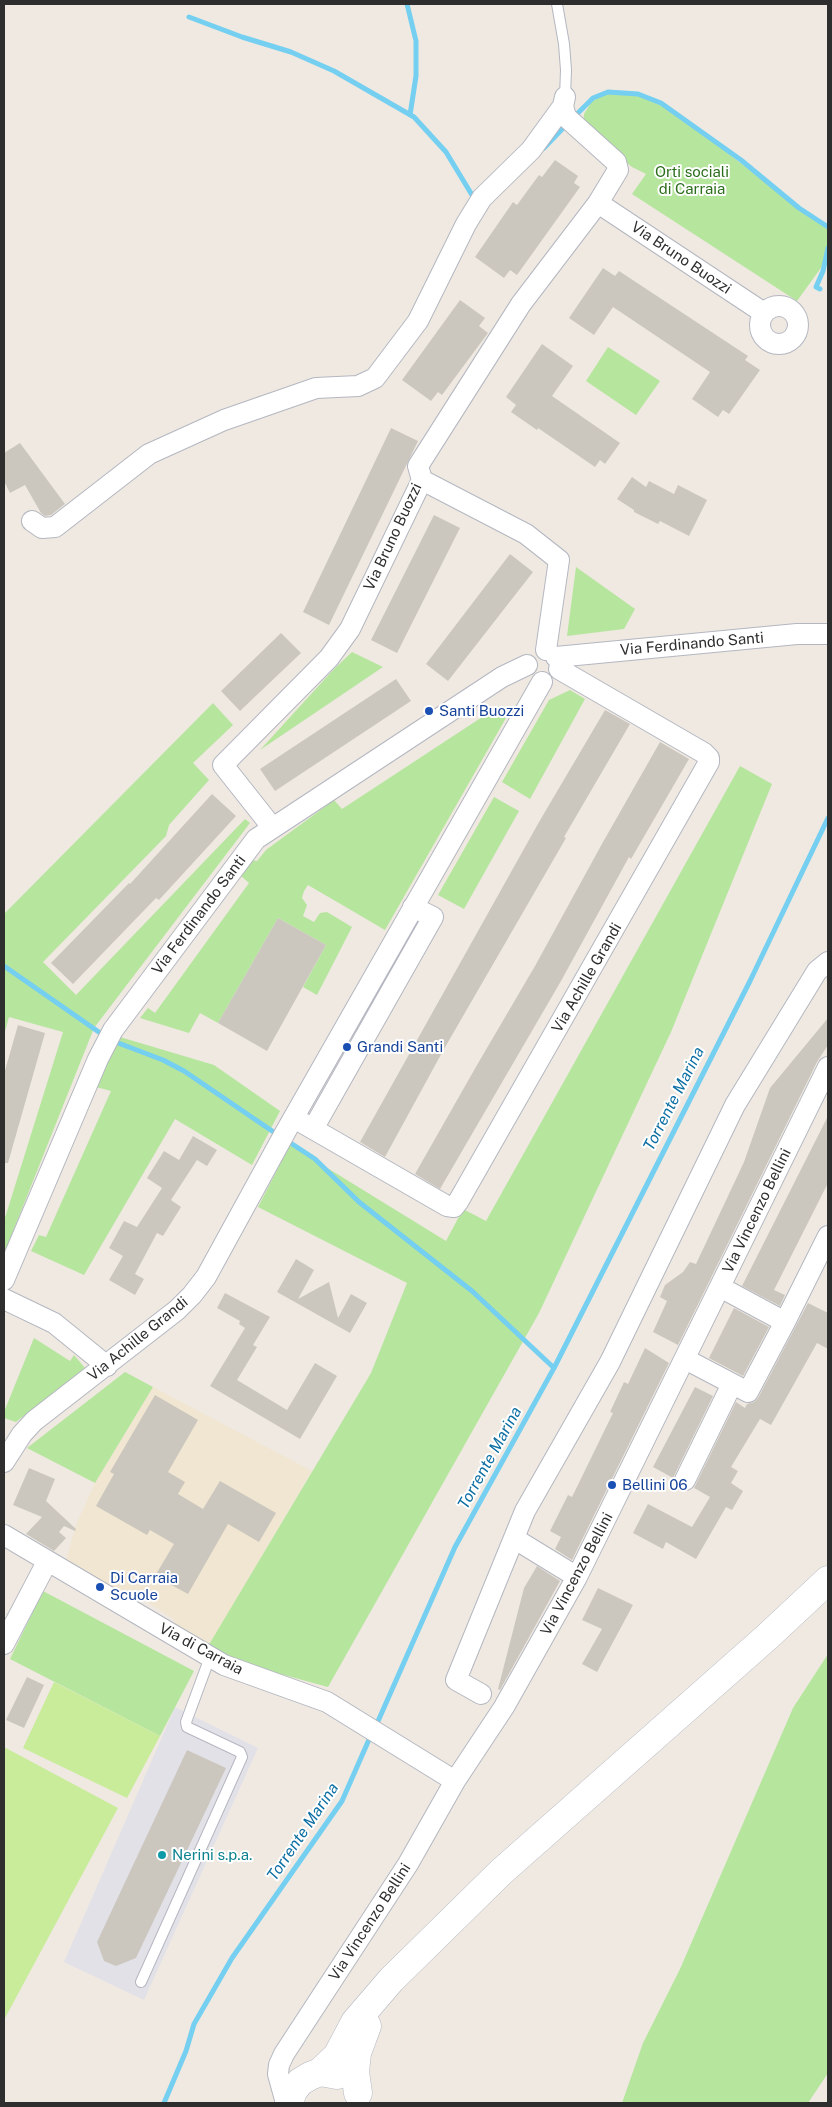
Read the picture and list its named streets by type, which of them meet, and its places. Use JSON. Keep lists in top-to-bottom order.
{
  "streets": {
    "main road": ["Via Vincenzo Bellini"],
    "street": [
      "Via Bruno Buozzi",
      "Via Ferdinando Santi",
      "Via Achille Grandi",
      "Via di Carraia"
    ]
  },
  "crossings": [
    ["Via Bruno Buozzi", "Via Ferdinando Santi"],
    ["Via Ferdinando Santi", "Via Achille Grandi"],
    ["Via Vincenzo Bellini", "Via di Carraia"]
  ],
  "water": ["Torrente Marina"],
  "parks": ["Orti sociali di Carraia"],
  "places": [
    "Santi Buozzi",
    "Grandi Santi",
    "Bellini 06",
    "Di Carraia Scuole",
    "Nerini s.p.a."
  ]
}
